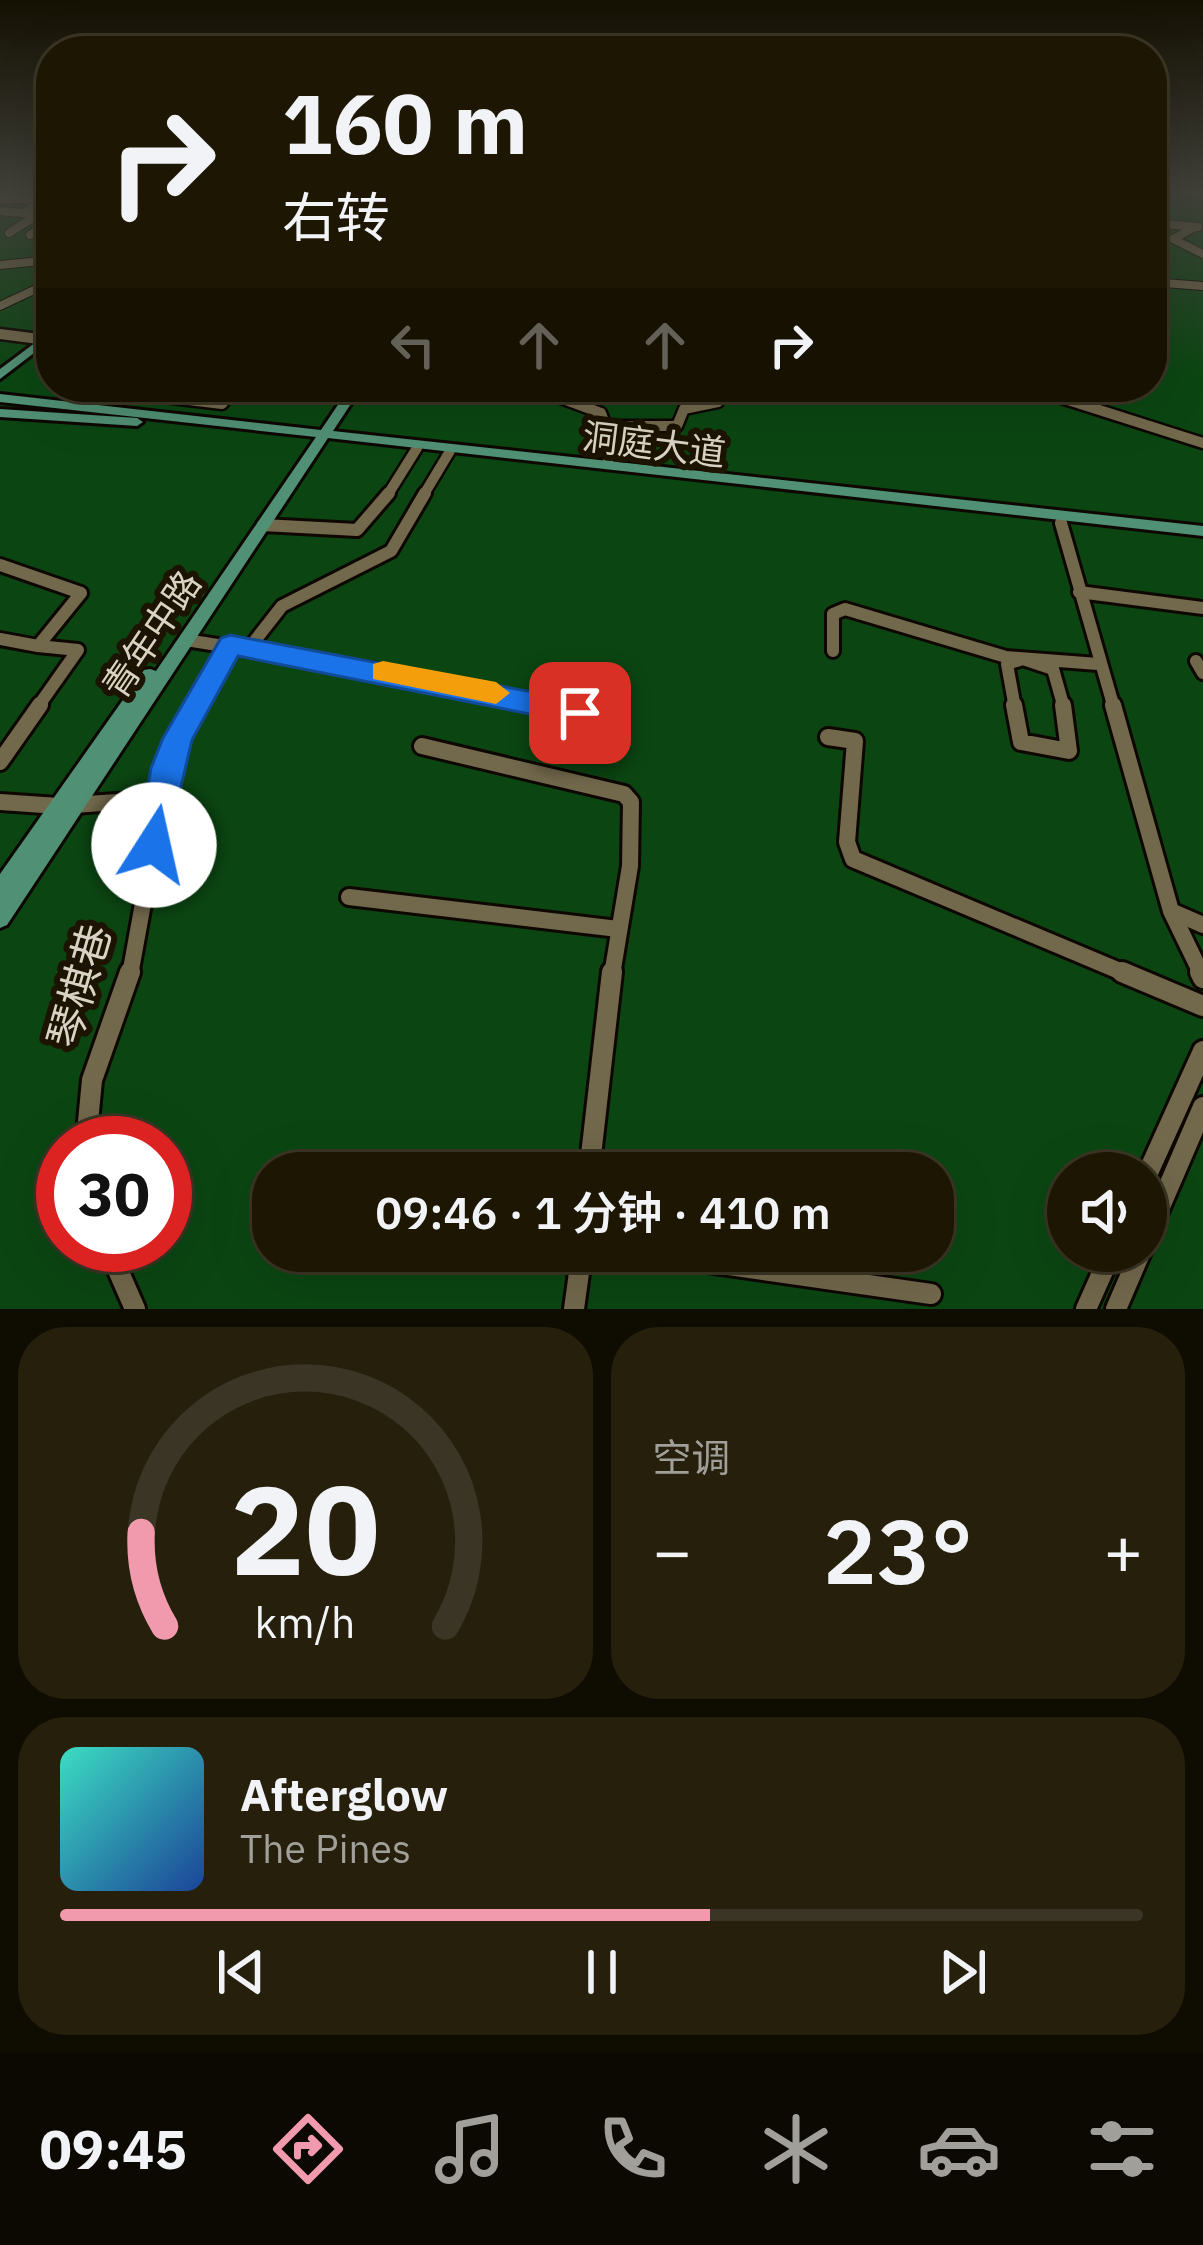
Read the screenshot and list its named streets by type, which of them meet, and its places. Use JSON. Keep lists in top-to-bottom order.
{
  "streets": {
    "main road": ["洞庭大道", "青年中路"],
    "street": ["琴棋巷"]
  },
  "crossings": [
    ["洞庭大道", "青年中路"]
  ],
  "page": {
    "turn": ["160 m", "右转"],
    "limit": "30",
    "trip": "09:46 · 1 分钟 · 410 m",
    "tile": "空调",
    "heat": ["−", "23°", "+"],
    "song": ["Afterglow", "The Pines"],
    "tabs": "09:45",
    "gauge": ["20", "km/h"]
  }
}
